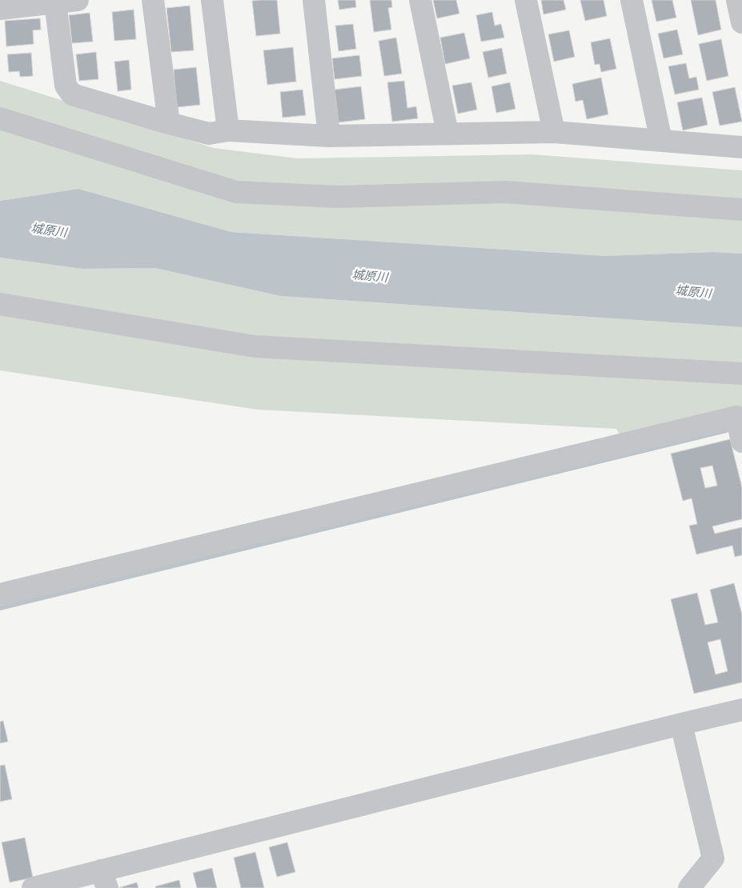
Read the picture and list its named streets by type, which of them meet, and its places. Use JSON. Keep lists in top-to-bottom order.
{
  "water": ["城原川"]
}
